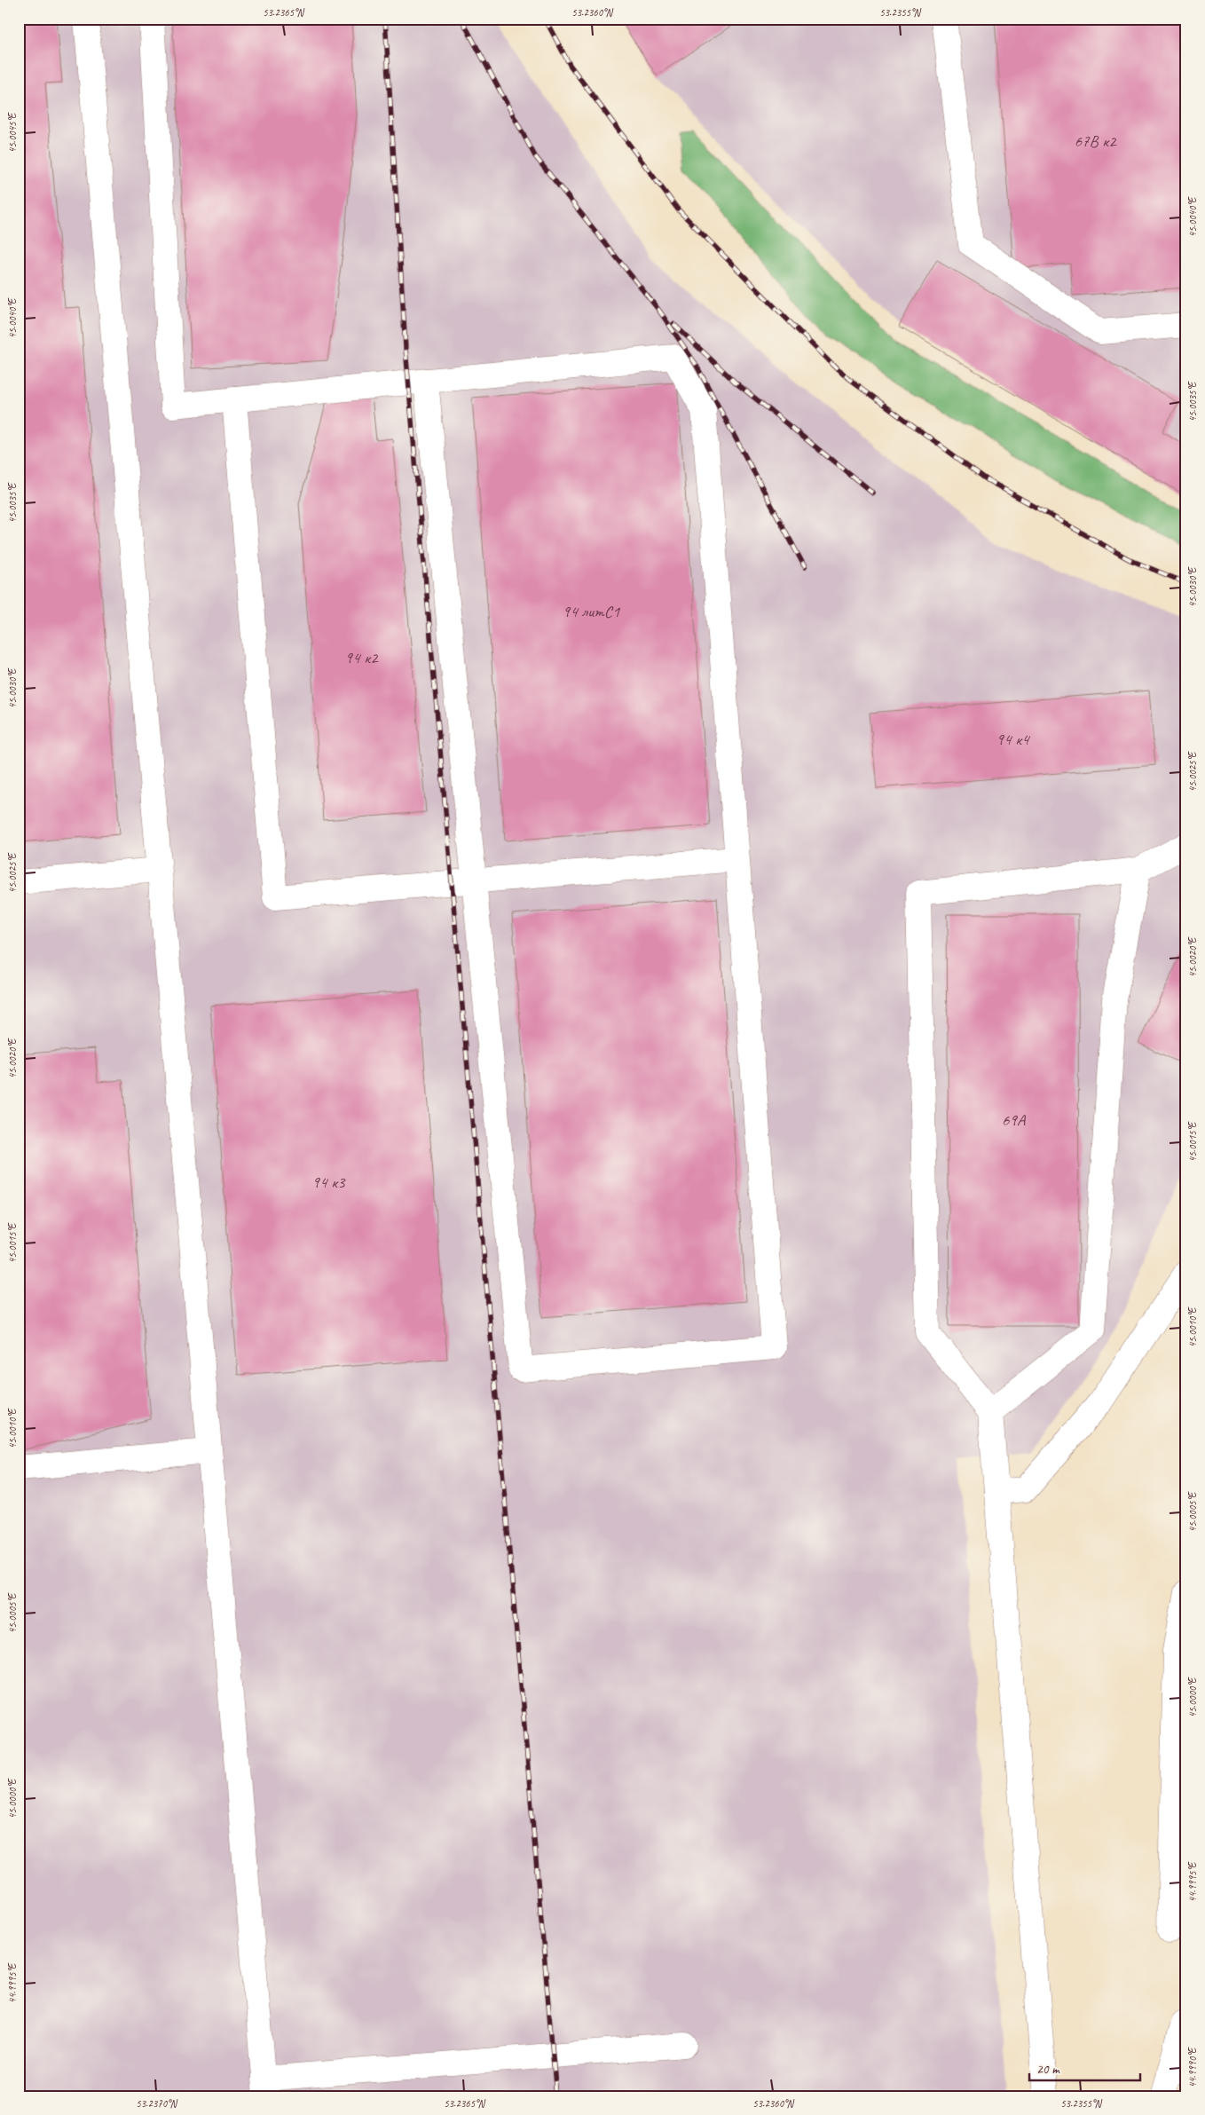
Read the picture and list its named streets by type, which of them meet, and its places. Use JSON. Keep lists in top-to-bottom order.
{
  "house_numbers": [
    "67В к2",
    "94 литС1",
    "94 к2",
    "94 к4",
    "69А",
    "94 к3"
  ],
  "scale_bar": "20 m",
  "coordinates": [
    "53.2365°N",
    "53.2360°N",
    "53.2355°N",
    "45.0045°E",
    "45.0040°E",
    "45.0035°E",
    "45.0030°E",
    "45.0025°E",
    "45.0020°E",
    "45.0015°E",
    "45.0010°E",
    "45.0005°E",
    "45.0000°E",
    "44.9995°E",
    "44.9990°E",
    "53.2370°N"
  ]
}
